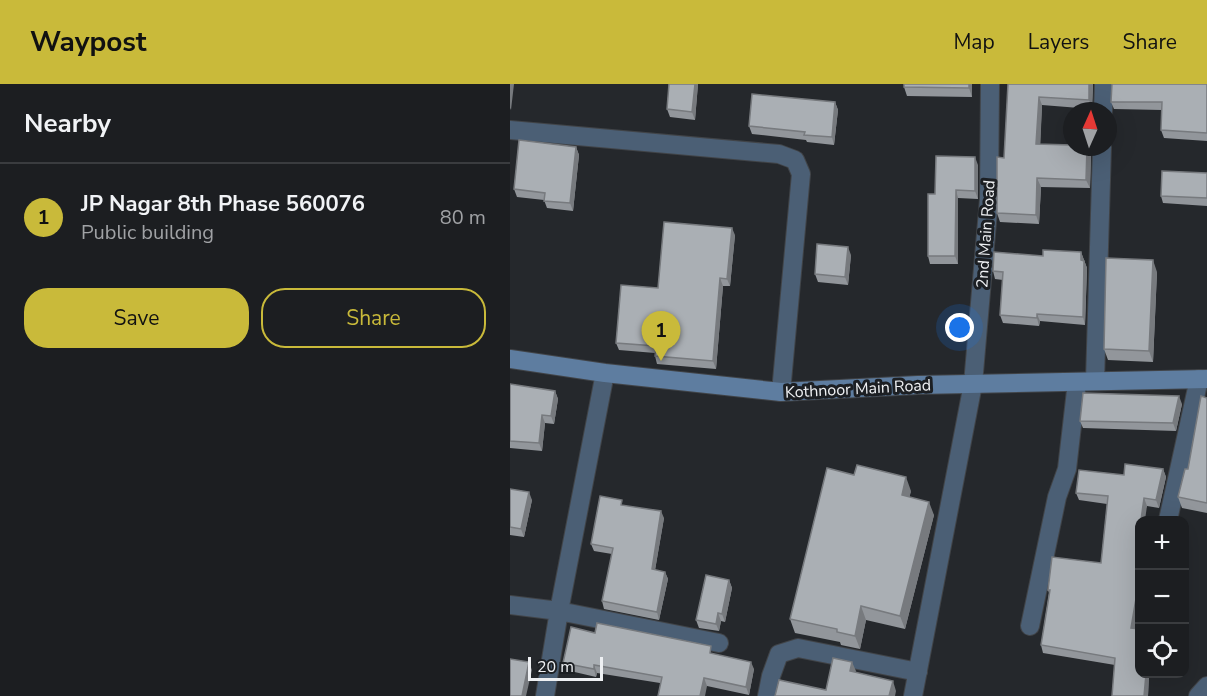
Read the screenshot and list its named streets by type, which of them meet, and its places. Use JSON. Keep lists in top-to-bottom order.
{
  "streets": {
    "street": ["2nd Main Road", "Kothnoor Main Road"]
  },
  "crossings": [
    ["2nd Main Road", "Kothnoor Main Road"]
  ],
  "scale_bar": "20 m",
  "north": "top",
  "page": {
    "header": "Waypost",
    "nav": ["Map", "Layers", "Share"],
    "heading": "Nearby",
    "list": [
      {
        "mark": "1",
        "name": "JP Nagar 8th Phase 560076",
        "note": "Public building",
        "value": "80 m"
      }
    ],
    "buttons": ["Save", "Share"],
    "pins": "1",
    "map_buttons": ["+", "−"],
    "scale": "20 m"
  }
}
